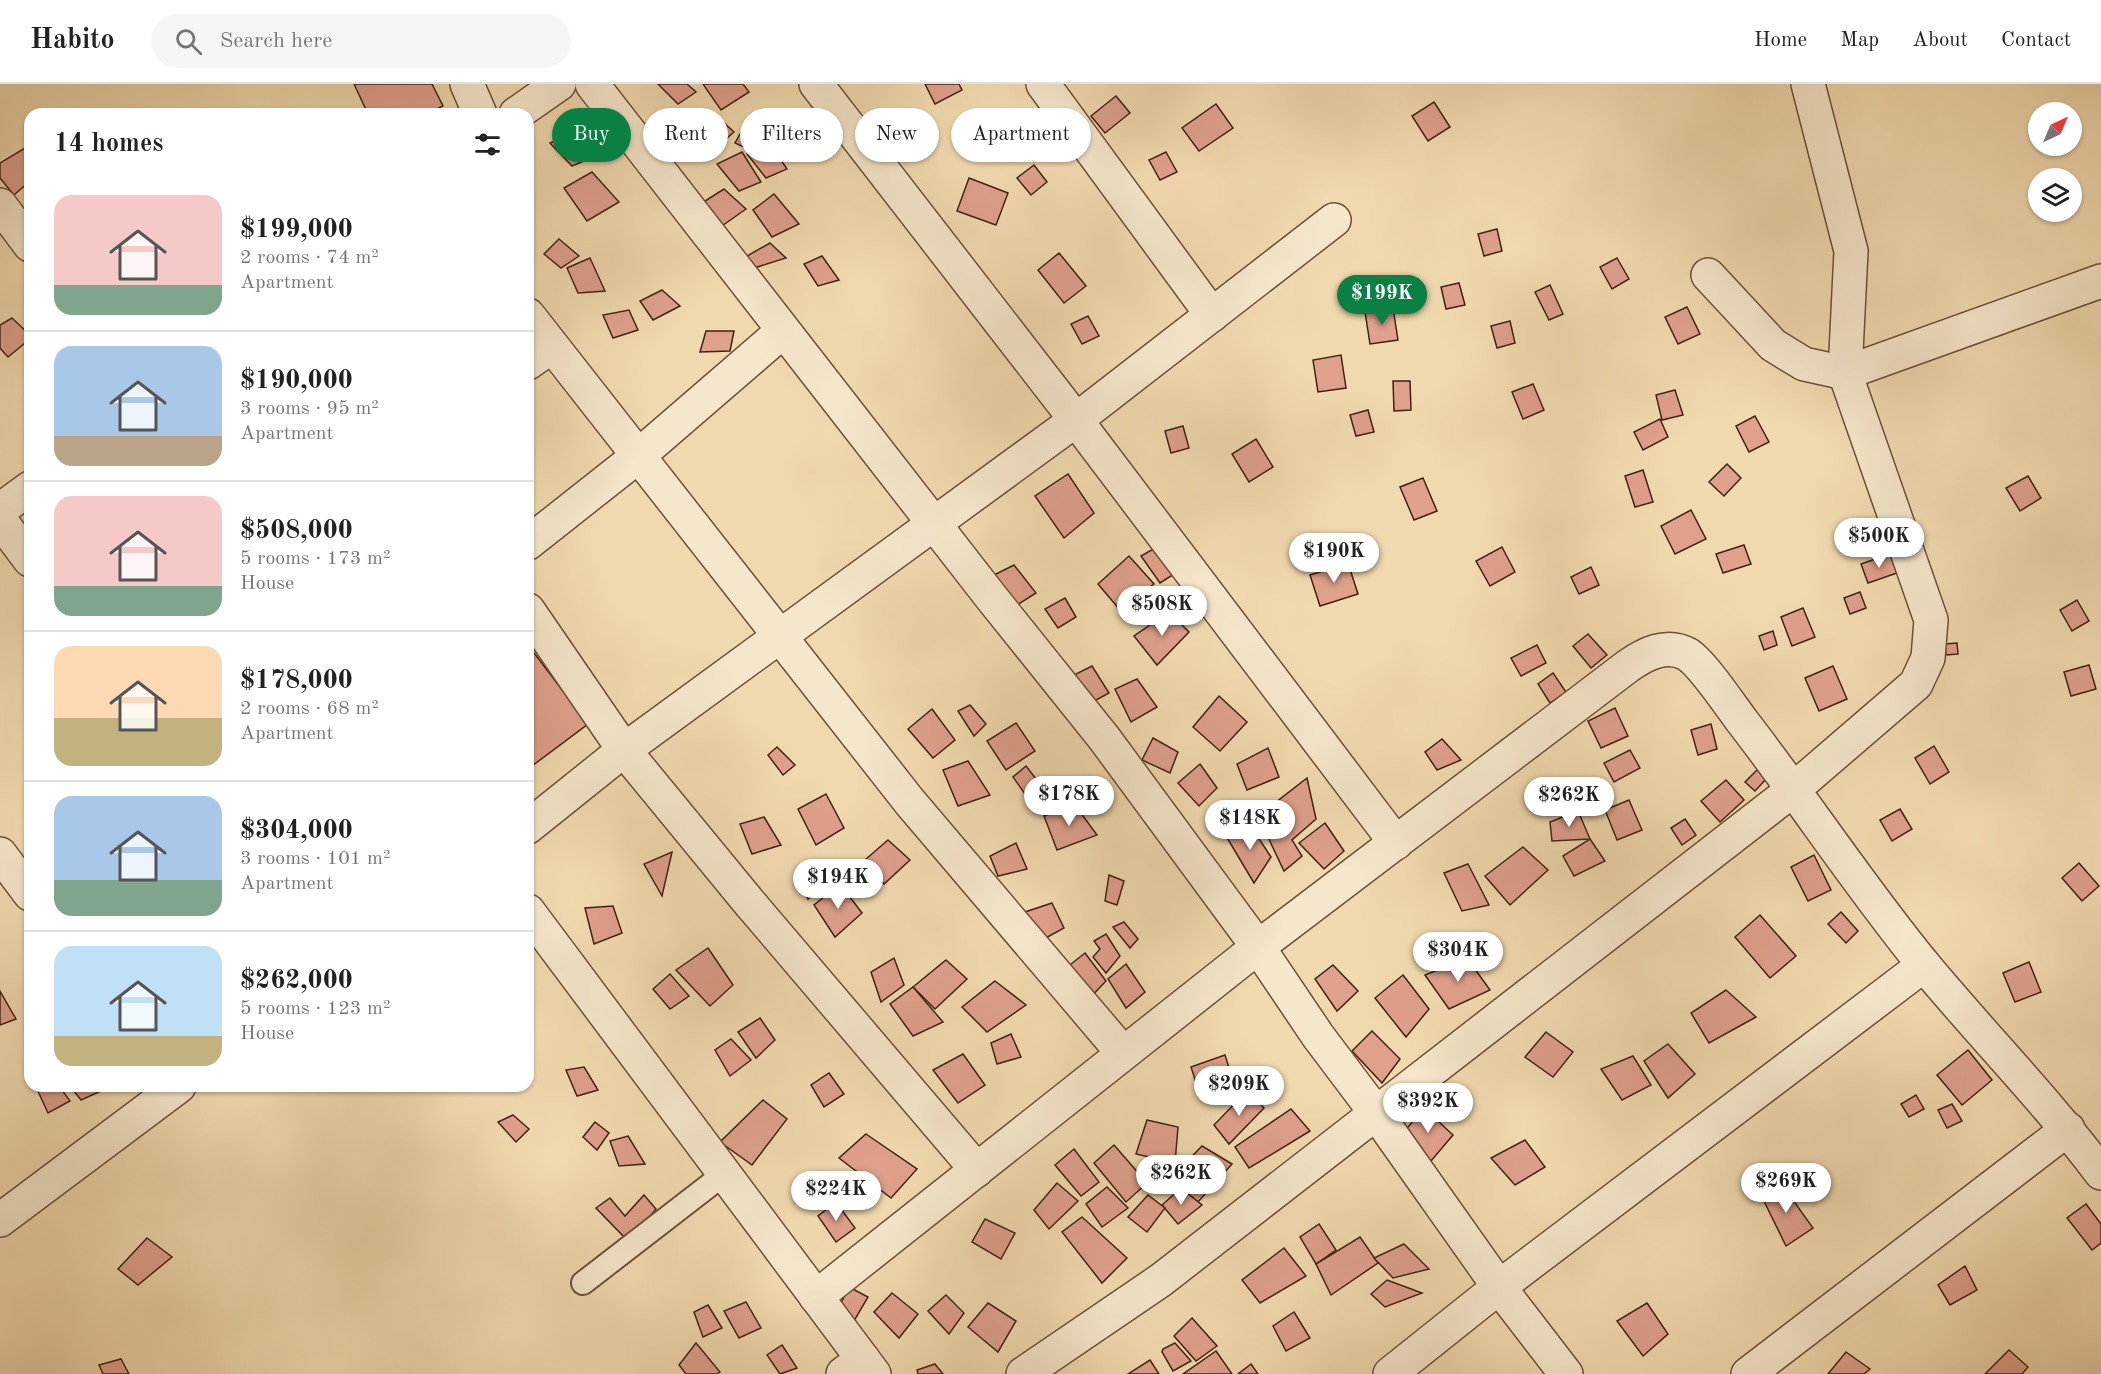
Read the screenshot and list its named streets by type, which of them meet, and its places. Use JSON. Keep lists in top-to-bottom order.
{
  "north": "top right",
  "page": {
    "header": "Habito",
    "search": "Search here",
    "nav": [
      "Home",
      "Map",
      "About",
      "Contact"
    ],
    "chip": [
      "Buy",
      "Rent",
      "Filters",
      "New",
      "Apartment"
    ],
    "heading": "14 homes",
    "list": [
      {
        "name": "$199,000",
        "note": "2 rooms · 74 m² · Apartment"
      },
      {
        "name": "$190,000",
        "note": "3 rooms · 95 m² · Apartment"
      },
      {
        "name": "$508,000",
        "note": "5 rooms · 173 m² · House"
      },
      {
        "name": "$178,000",
        "note": "2 rooms · 68 m² · Apartment"
      },
      {
        "name": "$304,000",
        "note": "3 rooms · 101 m² · Apartment"
      },
      {
        "name": "$262,000",
        "note": "5 rooms · 123 m² · House"
      }
    ],
    "price": [
      "$199K",
      "$500K",
      "$190K",
      "$508K",
      "$178K",
      "$262K",
      "$148K",
      "$194K",
      "$304K",
      "$209K",
      "$392K",
      "$262K",
      "$269K",
      "$224K"
    ]
  }
}
